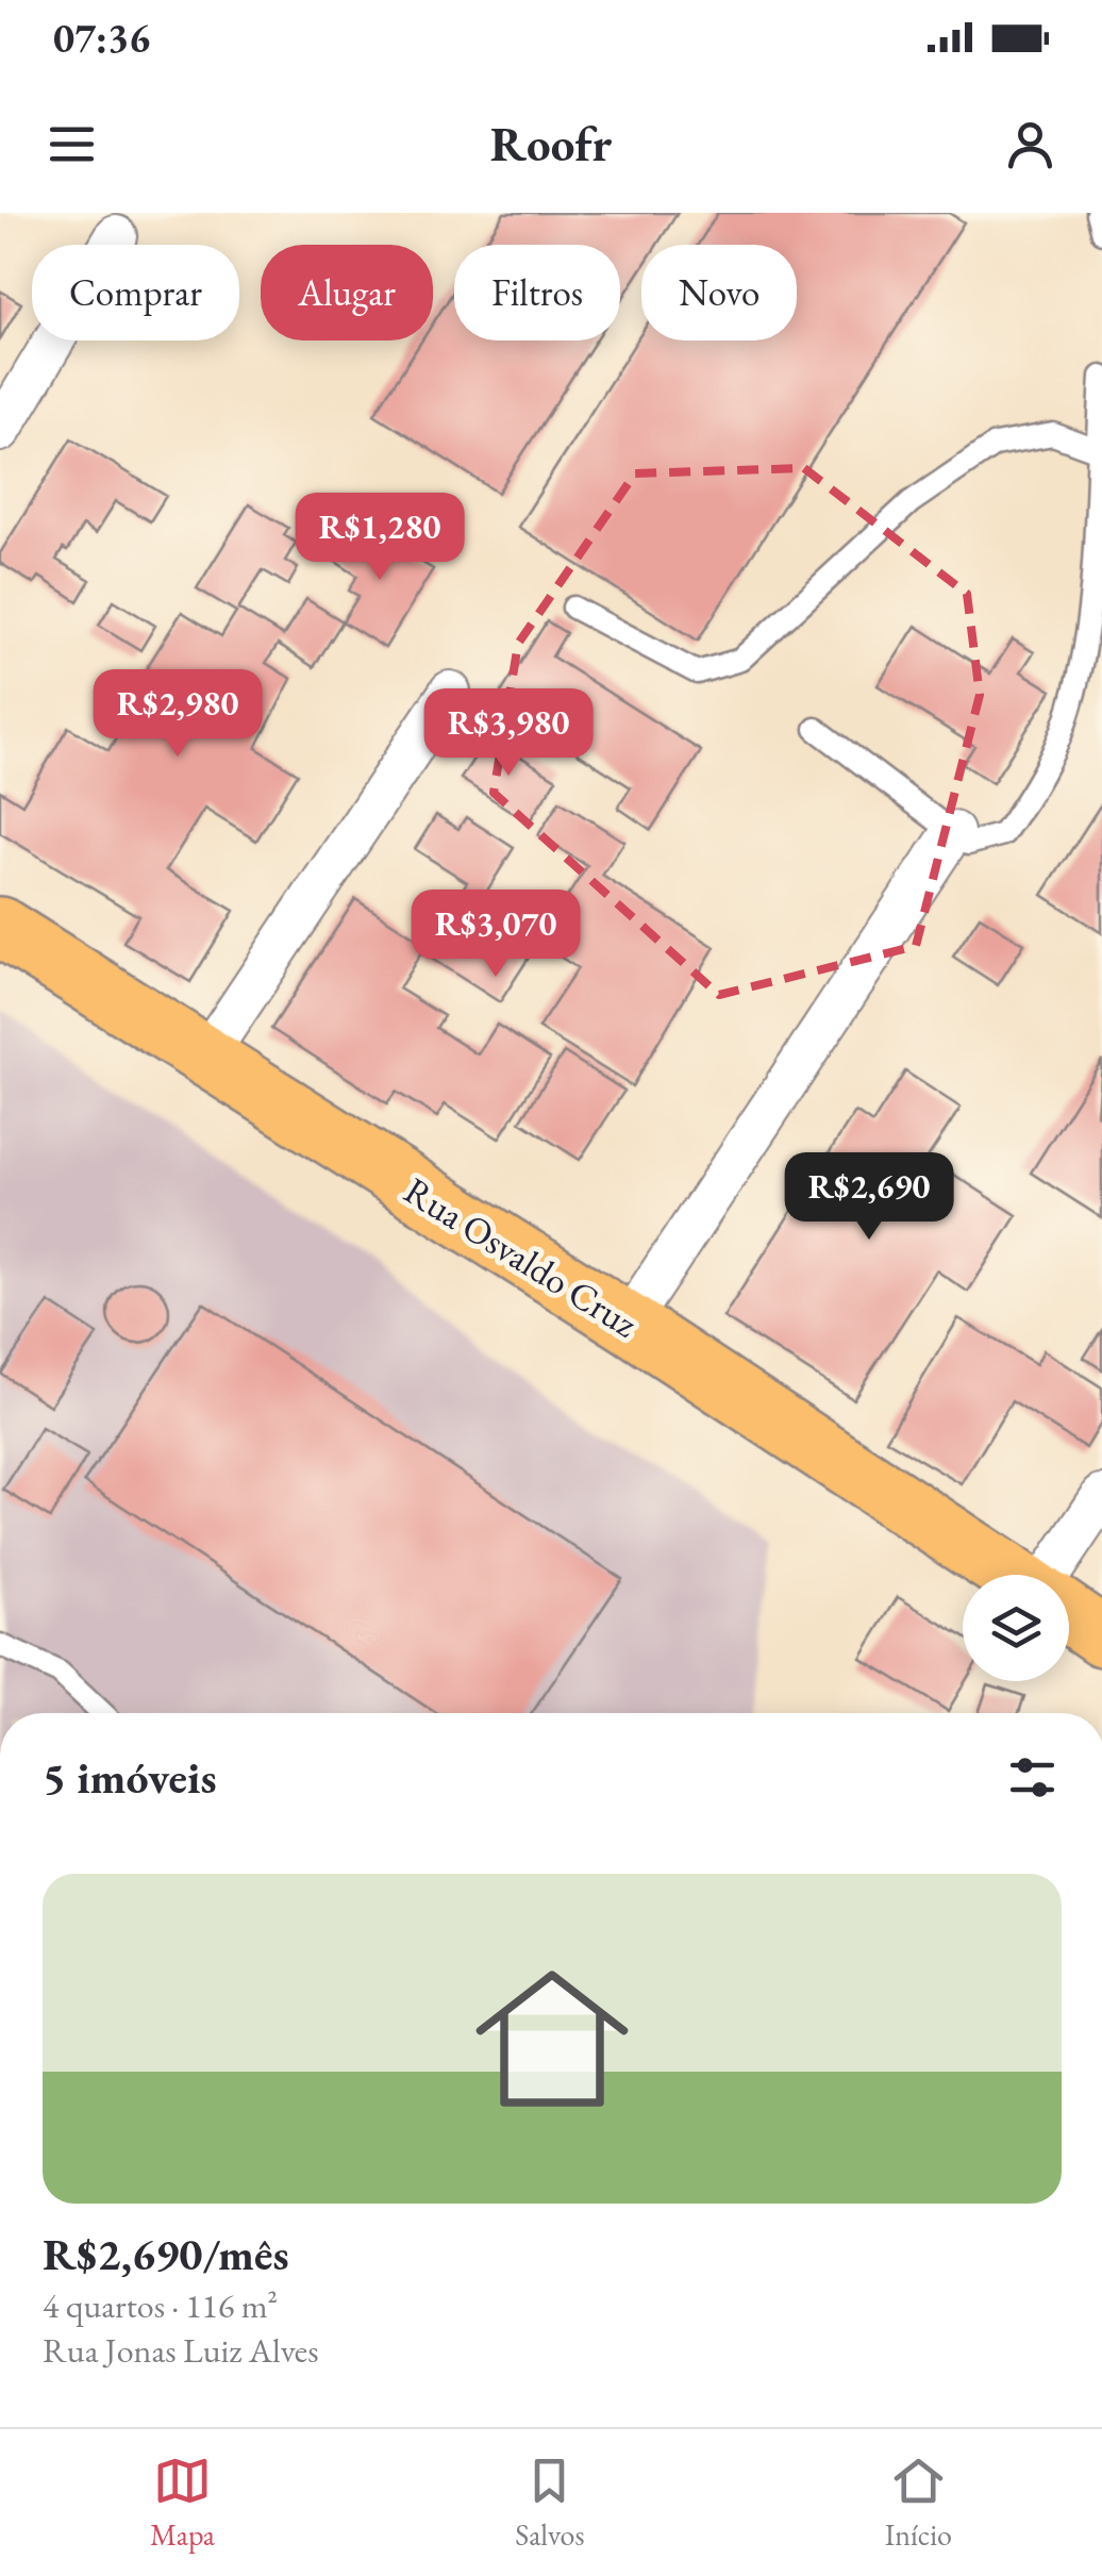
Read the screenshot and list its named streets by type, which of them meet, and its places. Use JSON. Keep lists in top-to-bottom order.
{
  "streets": {
    "highway": ["Rua Osvaldo Cruz"]
  },
  "page": {
    "status": "07:36",
    "header": "Roofr",
    "chip": [
      "Comprar",
      "Alugar",
      "Filtros",
      "Novo"
    ],
    "price": [
      "R$1,280",
      "R$2,980",
      "R$3,980",
      "R$3,070",
      "R$2,690"
    ],
    "heading": "5 imóveis",
    "list": [
      {
        "name": "R$2,690/mês",
        "note": "4 quartos · 116 m² · Rua Jonas Luiz Alves"
      }
    ],
    "tabs": ["Mapa", "Salvos", "Início"]
  }
}
